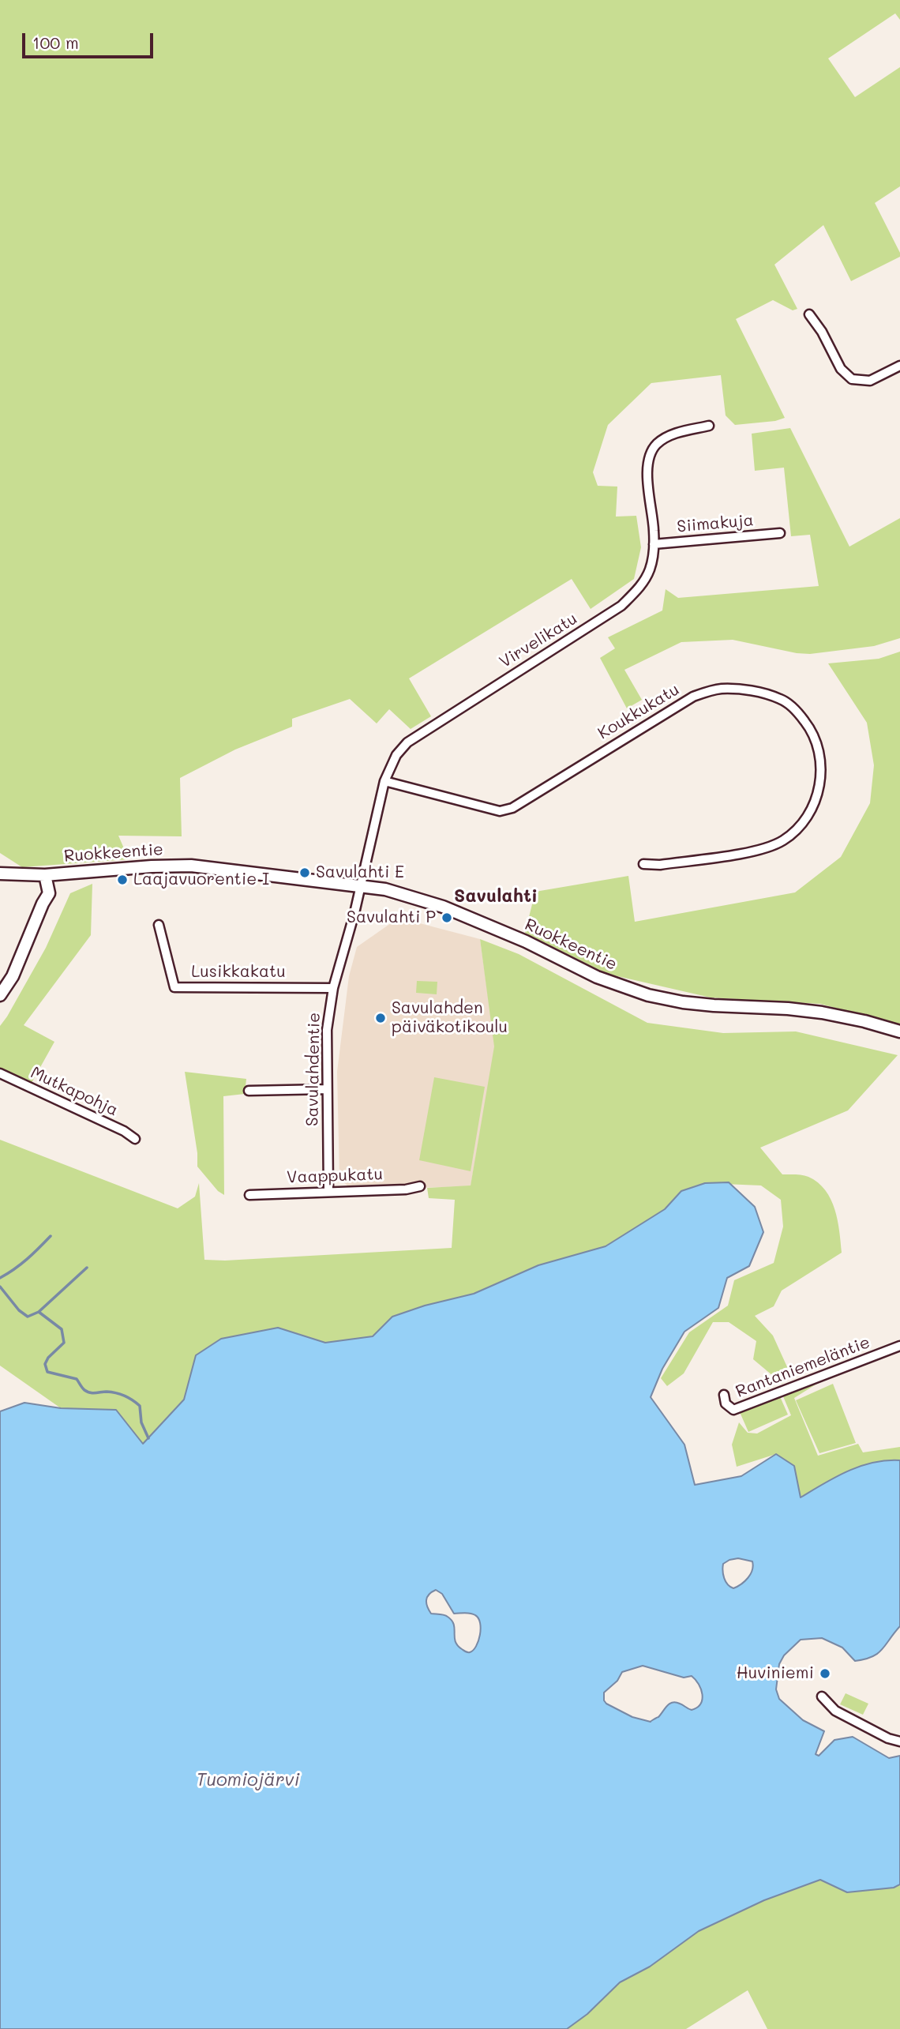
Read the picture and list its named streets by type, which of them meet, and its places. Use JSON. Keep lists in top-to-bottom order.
{
  "streets": {
    "street": [
      "Siimakuja",
      "Virvelikatu",
      "Koukkukatu",
      "Ruokkeentie",
      "Lusikkakatu",
      "Savulahdentie",
      "Mutkapohja",
      "Vaappukatu",
      "Rantaniemeläntie"
    ]
  },
  "crossings": [
    ["Siimakuja", "Virvelikatu"],
    ["Virvelikatu", "Koukkukatu"],
    ["Virvelikatu", "Ruokkeentie"],
    ["Virvelikatu", "Savulahdentie"],
    ["Ruokkeentie", "Savulahdentie"],
    ["Lusikkakatu", "Savulahdentie"],
    ["Savulahdentie", "Vaappukatu"]
  ],
  "districts": ["Savulahti"],
  "water": ["Tuomiojärvi"],
  "places": [
    "Savulahti E",
    "Laajavuorentie I",
    "Savulahti P",
    "Savulahden päiväkotikoulu",
    "Huviniemi"
  ],
  "scale_bar": "100 m"
}
